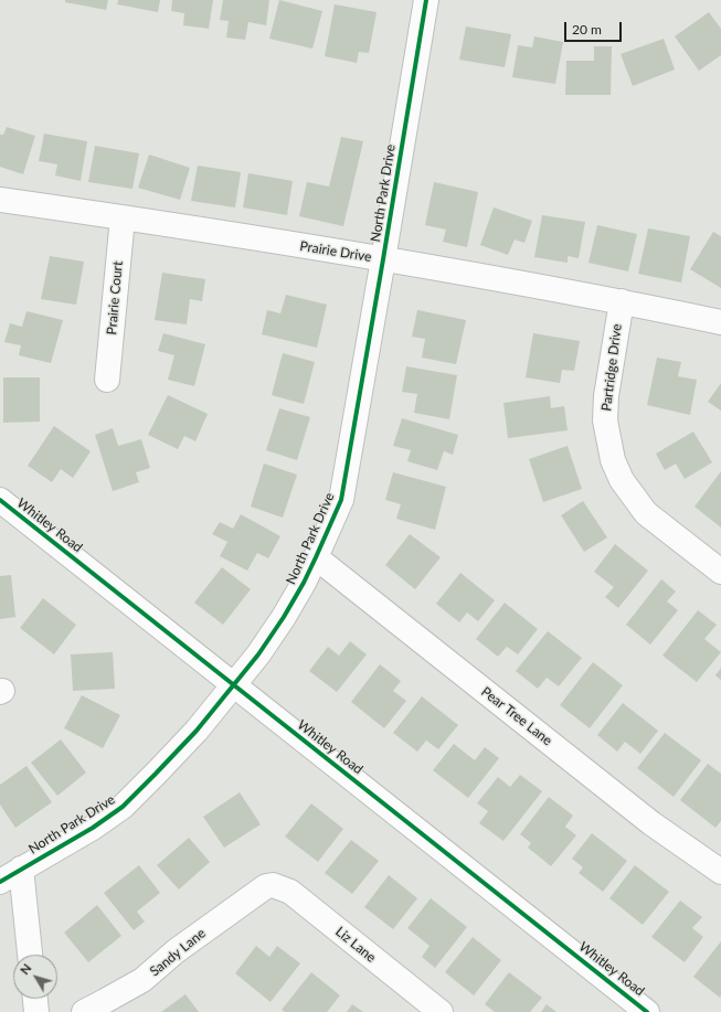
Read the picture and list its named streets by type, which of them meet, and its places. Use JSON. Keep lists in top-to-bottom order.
{
  "streets": {
    "street": [
      "North Park Drive",
      "Prairie Drive",
      "Prairie Court",
      "Partridge Drive",
      "Whitley Road",
      "Pear Tree Lane",
      "Liz Lane",
      "Sandy Lane"
    ]
  },
  "crossings": [
    ["North Park Drive", "Prairie Drive"],
    ["North Park Drive", "Whitley Road"],
    ["North Park Drive", "Pear Tree Lane"],
    ["Prairie Drive", "Prairie Court"],
    ["Prairie Drive", "Partridge Drive"],
    ["Liz Lane", "Sandy Lane"]
  ],
  "scale_bar": "20 m",
  "north": "top left"
}
